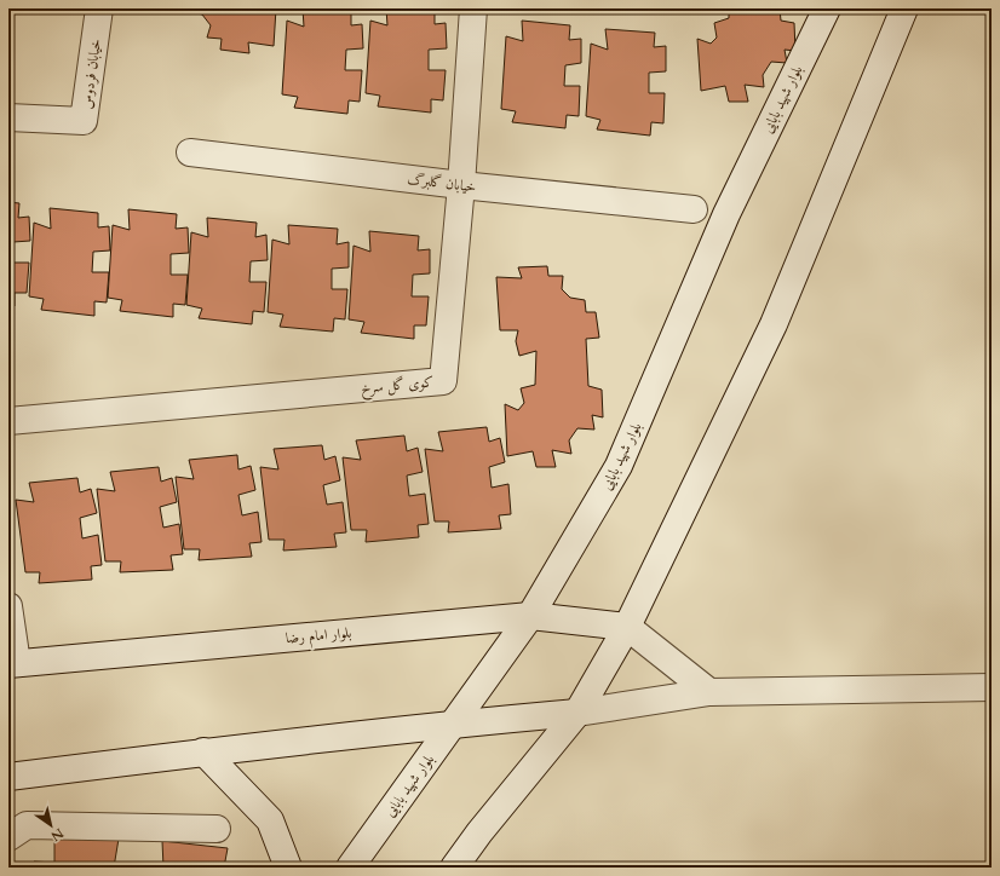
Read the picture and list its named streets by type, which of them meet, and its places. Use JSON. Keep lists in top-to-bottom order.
{
  "streets": {
    "main road": [
      "خیابان فردوس",
      "بلوار شهید بابایی",
      "خیابان گلبرگ",
      "کوی گل سرخ",
      "بلوار امام رضا"
    ]
  },
  "crossings": [
    ["بلوار شهید بابایی", "بلوار امام رضا"],
    ["خیابان گلبرگ", "کوی گل سرخ"]
  ],
  "north": "bottom right"
}
